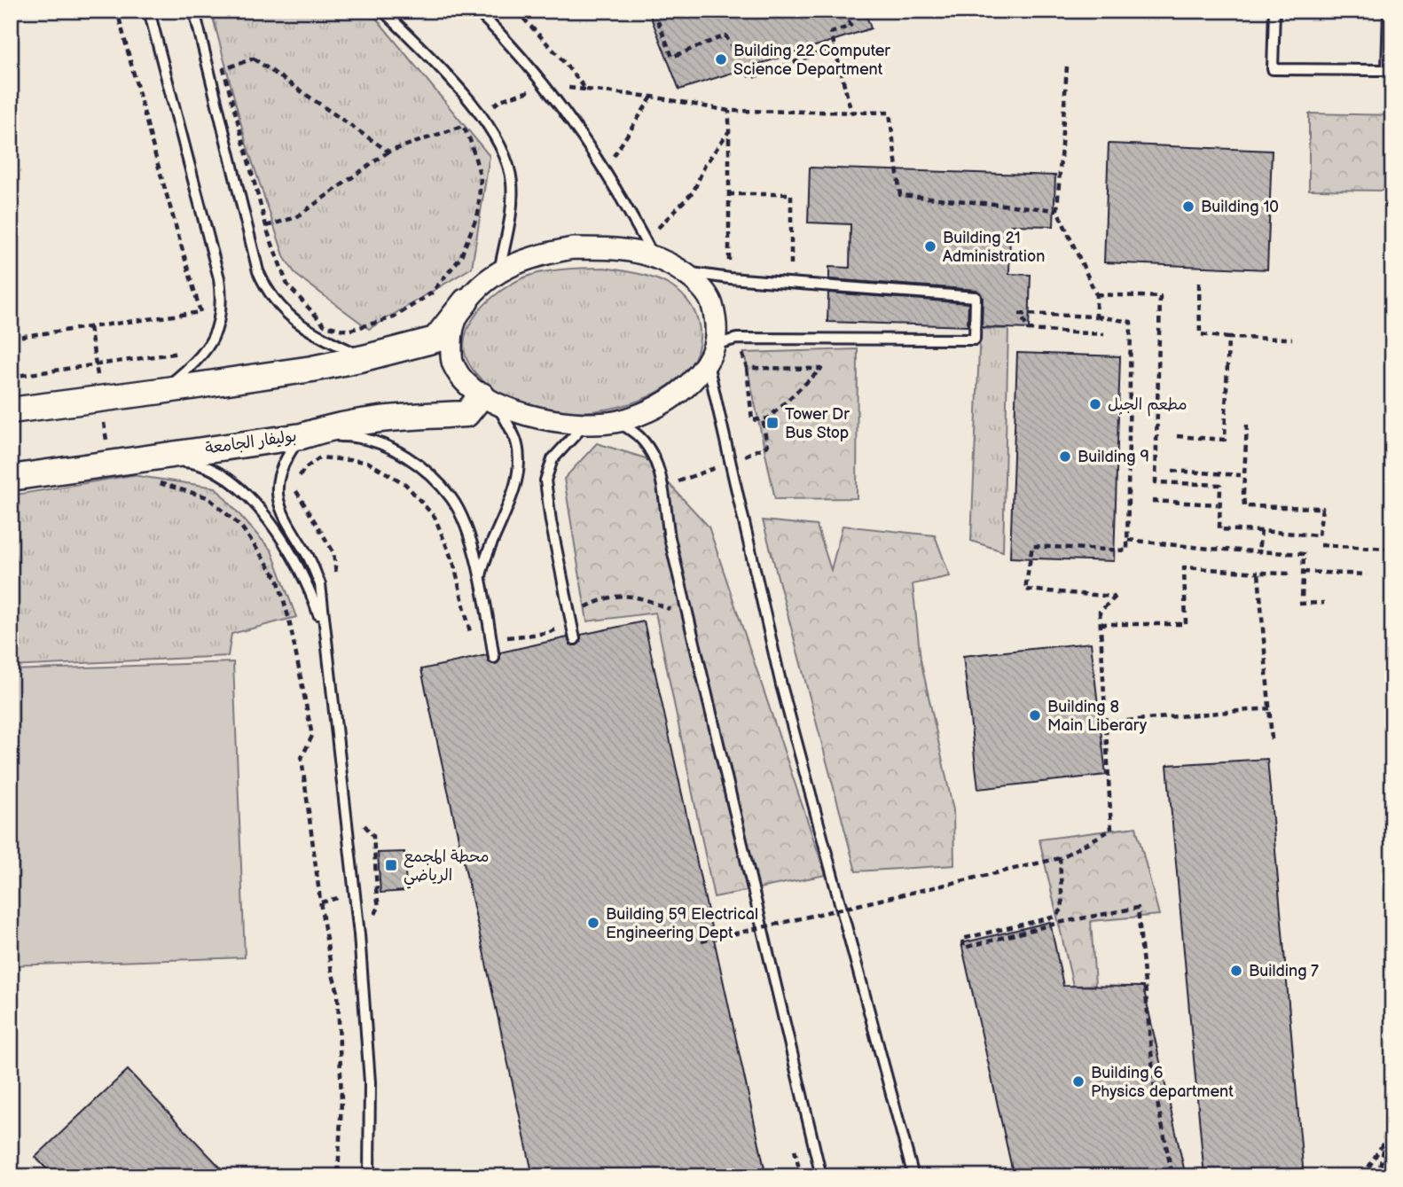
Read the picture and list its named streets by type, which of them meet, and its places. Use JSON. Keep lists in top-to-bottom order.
{
  "streets": {
    "street": ["بوليفار الجامعة"]
  },
  "places": {
    "other": [
      "Building 22 Computer Science Department",
      "Building 10",
      "Building 21 Administration",
      "مطعم الجبل",
      "Building 9",
      "Building 8 Main Liberary",
      "Building 59 Electrical Engineering Dept",
      "Building 7",
      "Building 6 Physics department"
    ],
    "transit": ["Tower Dr Bus Stop", "محطة المجمع الرياضي"]
  }
}
